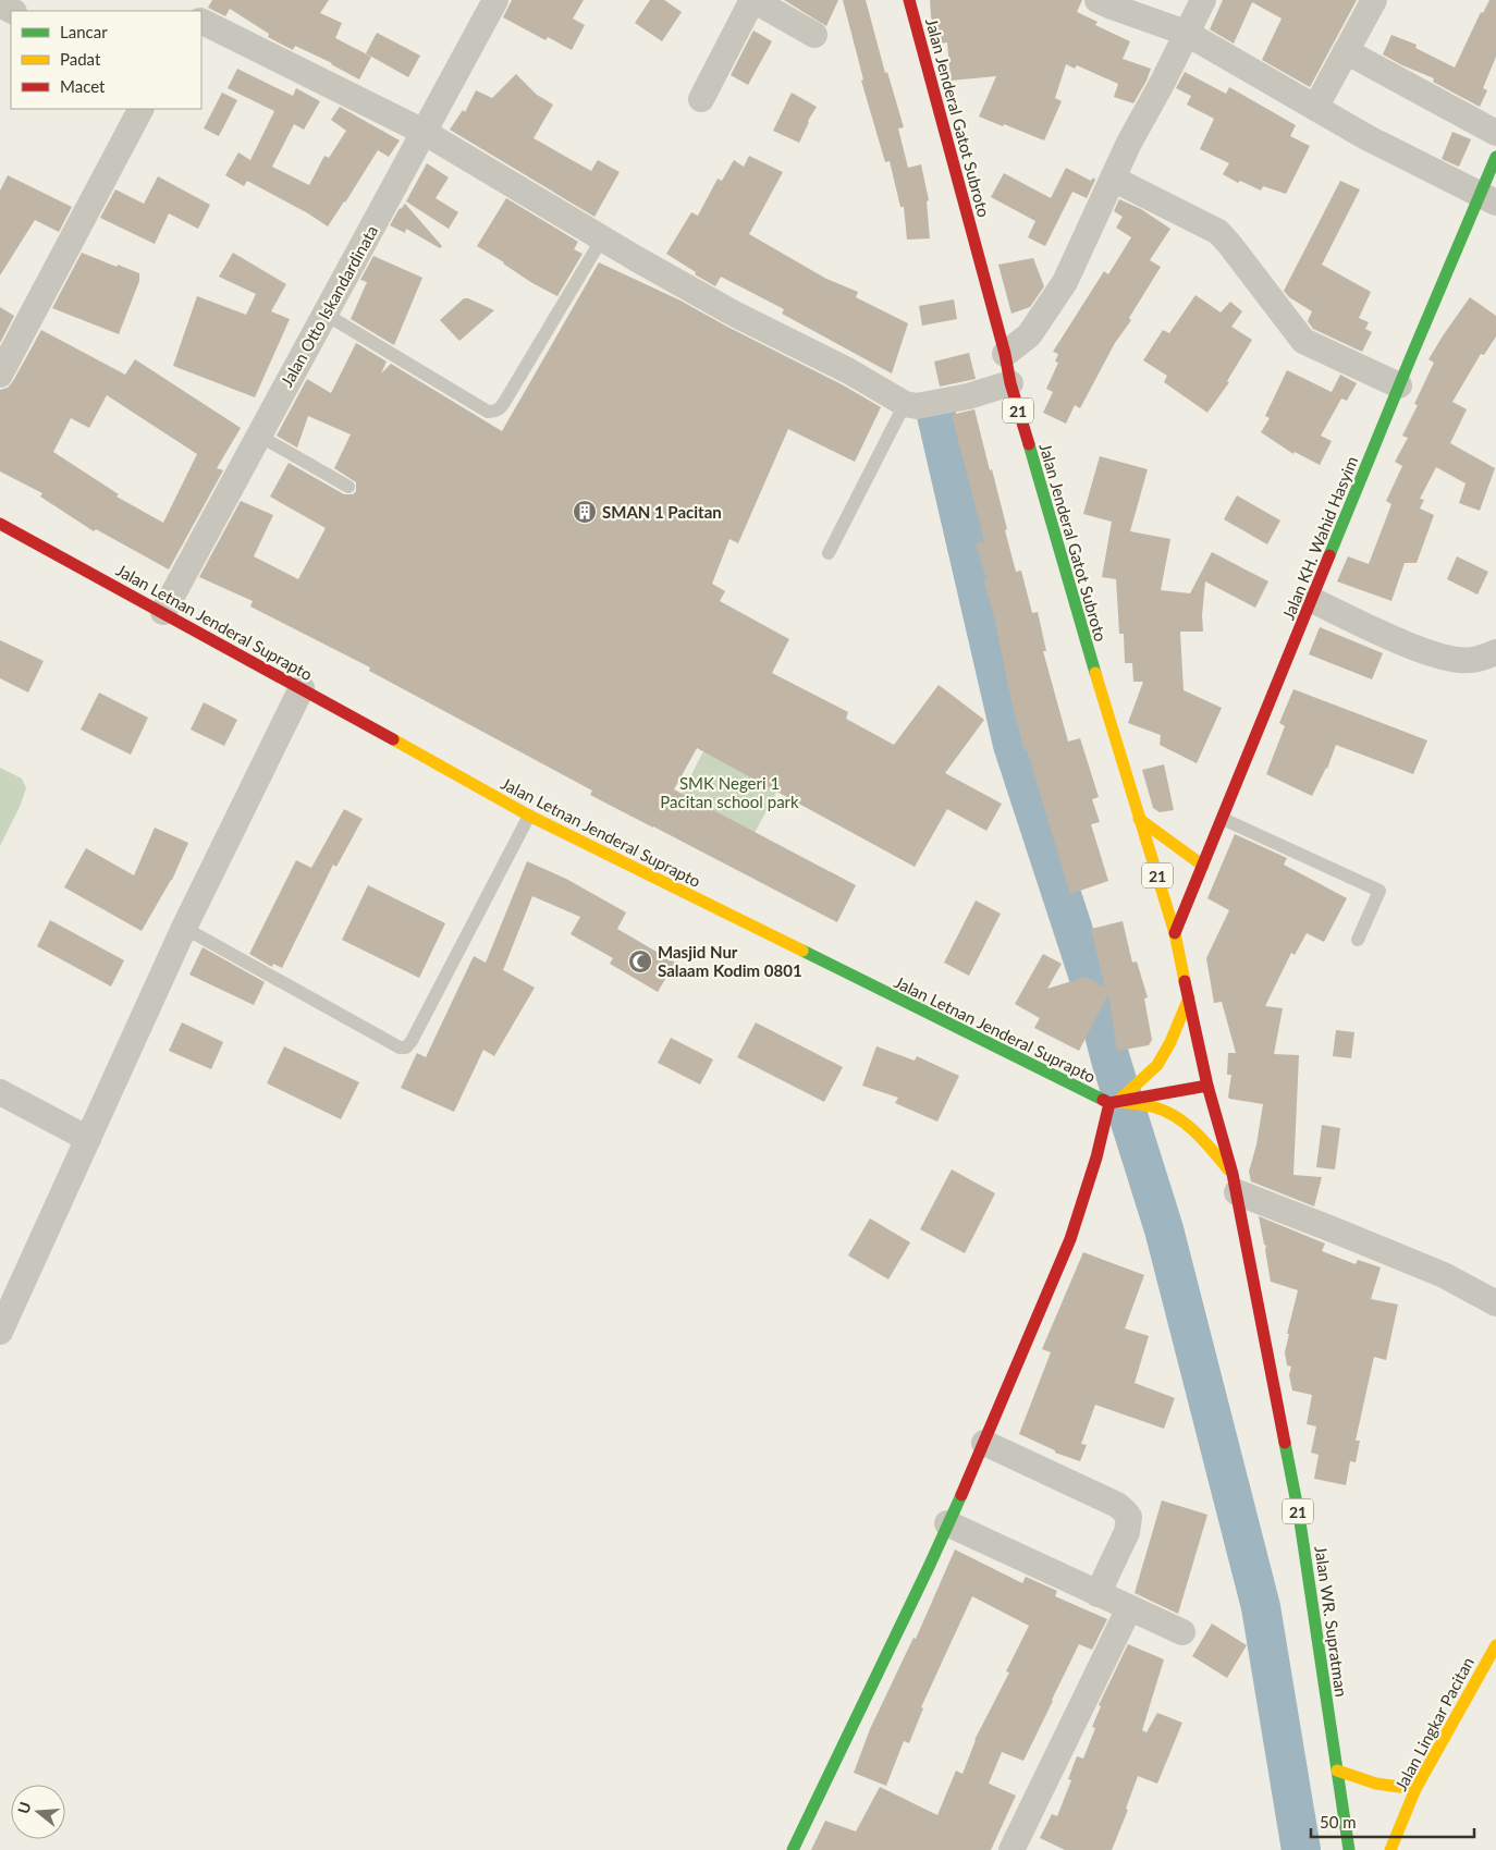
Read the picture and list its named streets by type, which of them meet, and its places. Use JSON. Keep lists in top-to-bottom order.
{
  "streets": {
    "main road": [
      "Jalan Jenderal Gatot Subroto",
      "21",
      "Jalan KH. Wahid Hasyim",
      "Jalan Letnan Jenderal Suprapto",
      "Jalan WR. Supratman",
      "Jalan Lingkar Pacitan"
    ],
    "street": ["Jalan Otto Iskandardinata"]
  },
  "crossings": [
    ["Jalan Jenderal Gatot Subroto", "21"],
    ["Jalan Jenderal Gatot Subroto", "Jalan KH. Wahid Hasyim"],
    ["Jalan Otto Iskandardinata", "Jalan Letnan Jenderal Suprapto"],
    ["21", "Jalan KH. Wahid Hasyim"],
    ["21", "Jalan Letnan Jenderal Suprapto"],
    ["21", "Jalan WR. Supratman"],
    ["Jalan Letnan Jenderal Suprapto", "Jalan WR. Supratman"]
  ],
  "parks": ["SMK Negeri 1 Pacitan school park"],
  "places": {
    "building": ["SMAN 1 Pacitan"],
    "mosque": ["Masjid Nur Salaam Kodim 0801"]
  },
  "legend": ["Lancar", "Padat", "Macet"],
  "scale_bar": "50 m",
  "north": "left"
}
